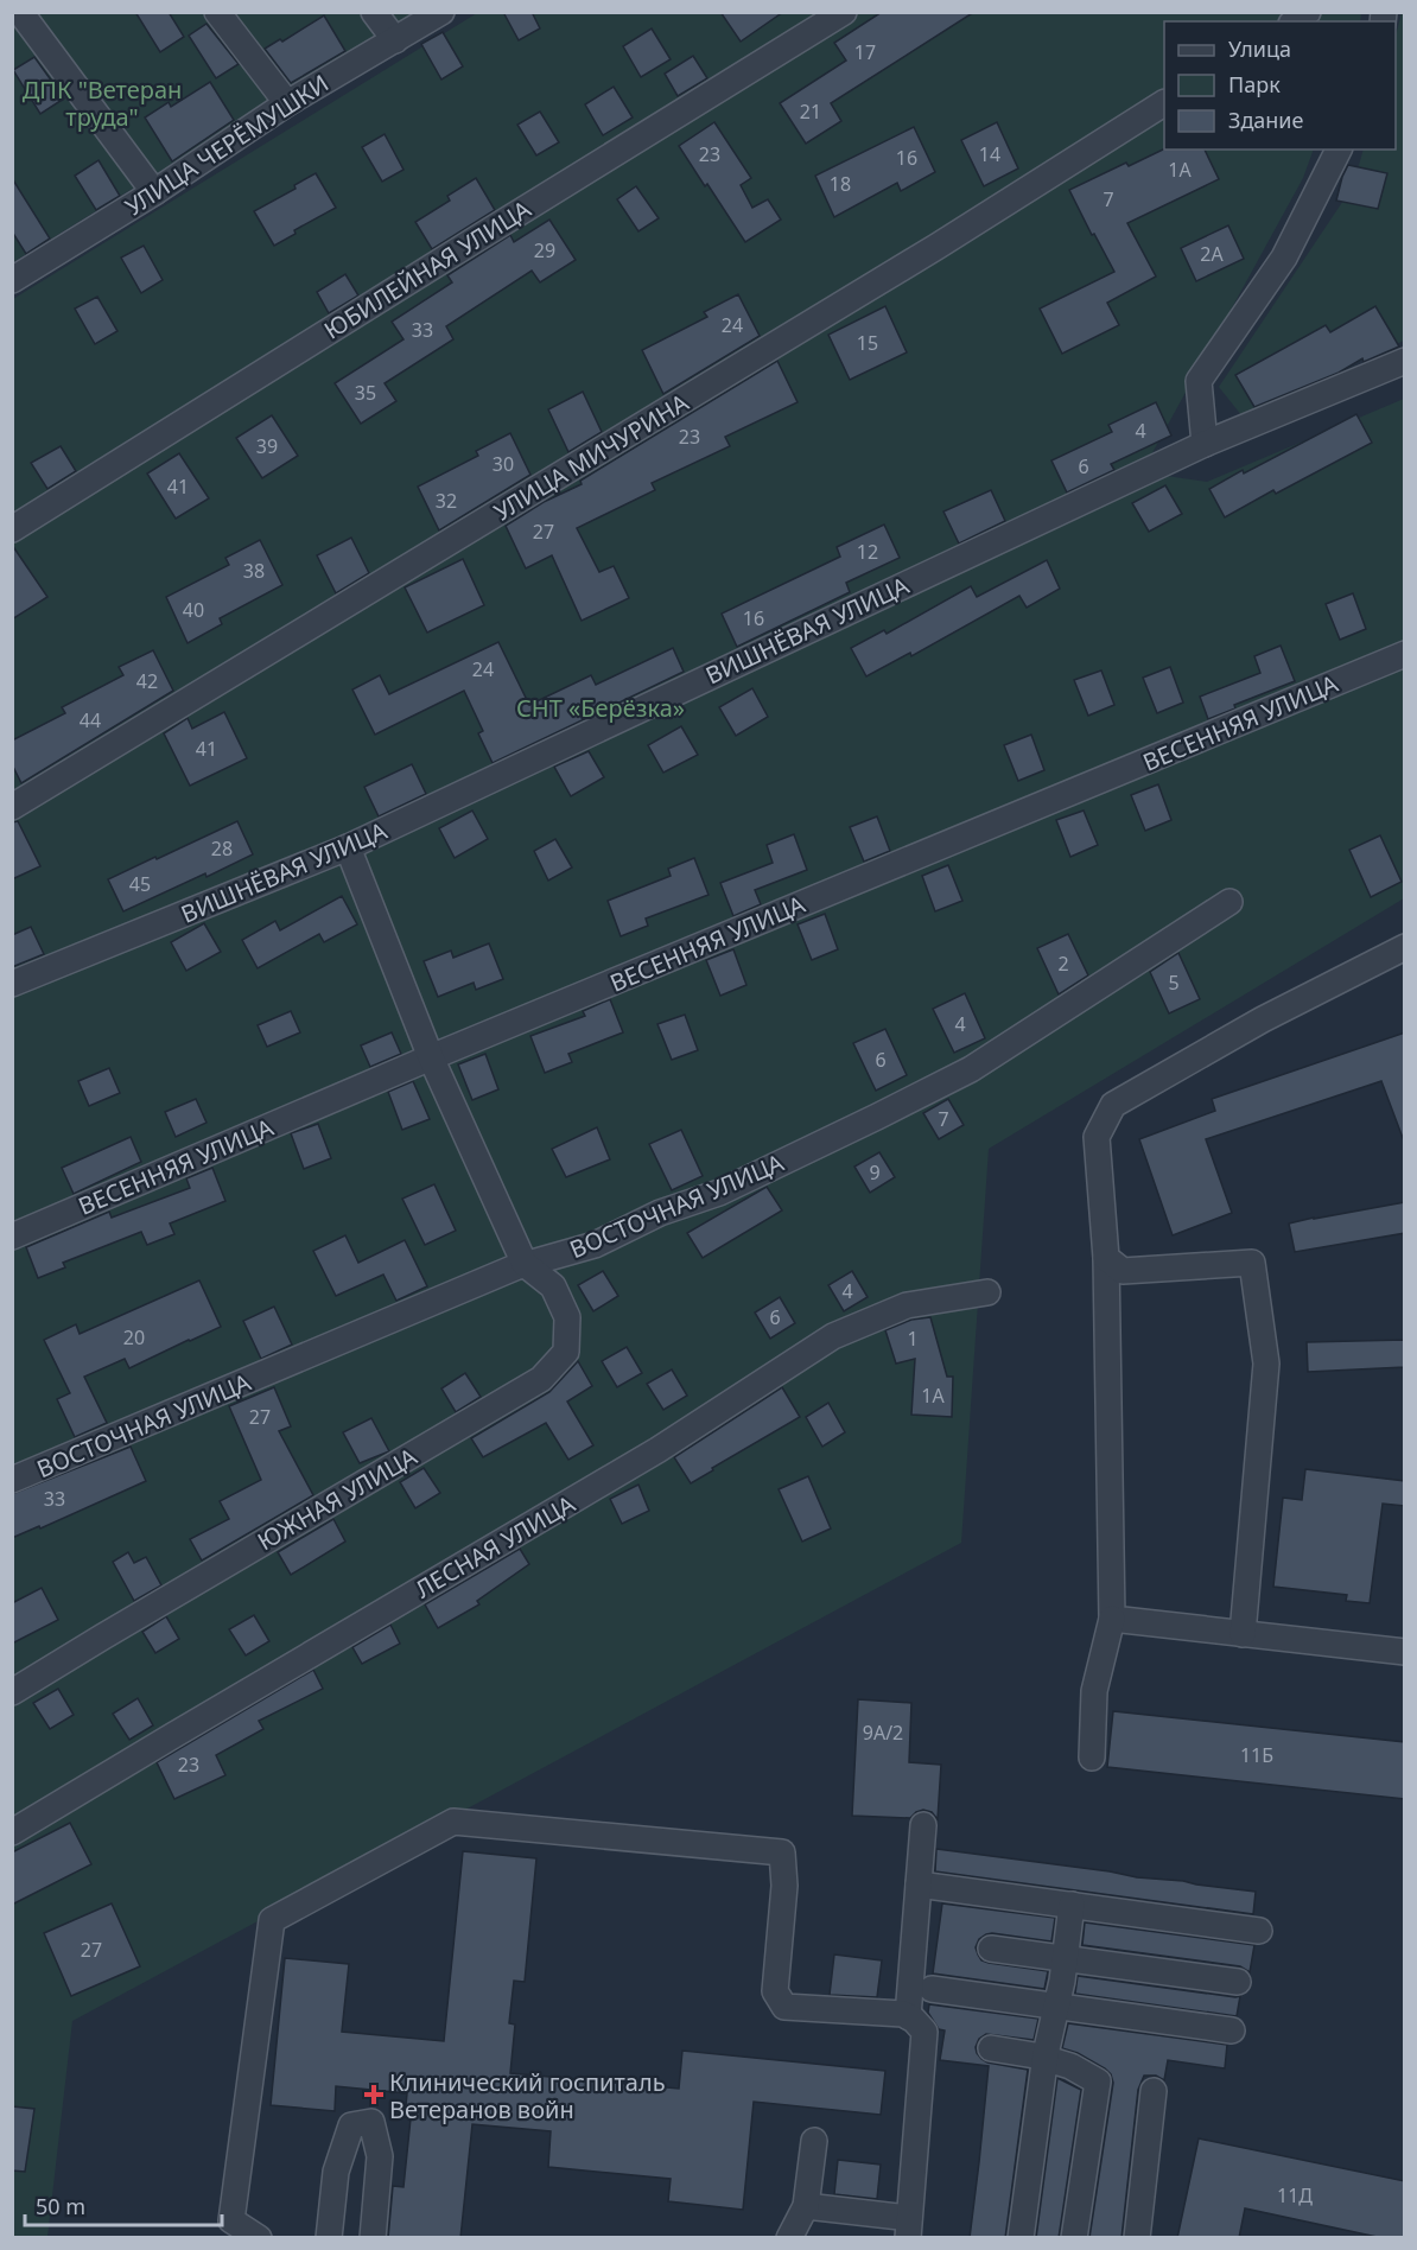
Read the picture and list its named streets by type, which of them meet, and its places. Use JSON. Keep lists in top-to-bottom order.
{
  "streets": {
    "street": [
      "УЛИЦА ЧЕРЁМУШКИ",
      "ЮБИЛЕЙНАЯ УЛИЦА",
      "УЛИЦА МИЧУРИНА",
      "ВИШНЁВАЯ УЛИЦА",
      "ВЕСЕННЯЯ УЛИЦА",
      "ВОСТОЧНАЯ УЛИЦА",
      "ЮЖНАЯ УЛИЦА",
      "ЛЕСНАЯ УЛИЦА"
    ]
  },
  "crossings": [
    ["ВОСТОЧНАЯ УЛИЦА", "ЮЖНАЯ УЛИЦА"]
  ],
  "parks": ["ДПК \"Ветеран труда\"", "СНТ «Берёзка»"],
  "places": {
    "health": ["Клинический госпиталь Ветеранов войн"]
  },
  "house_numbers": [
    "17",
    "21",
    "23",
    "14",
    "16",
    "1А",
    "18",
    "7",
    "29",
    "2А",
    "24",
    "33",
    "15",
    "35",
    "4",
    "23",
    "39",
    "30",
    "6",
    "41",
    "32",
    "27",
    "12",
    "38",
    "40",
    "16",
    "24",
    "42",
    "44",
    "41",
    "28",
    "45",
    "2",
    "5",
    "4",
    "6",
    "7",
    "9",
    "4",
    "6",
    "20",
    "1",
    "1А",
    "27",
    "33",
    "9А/2",
    "11Б",
    "23",
    "27",
    "11Д"
  ],
  "legend": ["Улица", "Парк", "Здание"],
  "scale_bar": "50 m"
}
